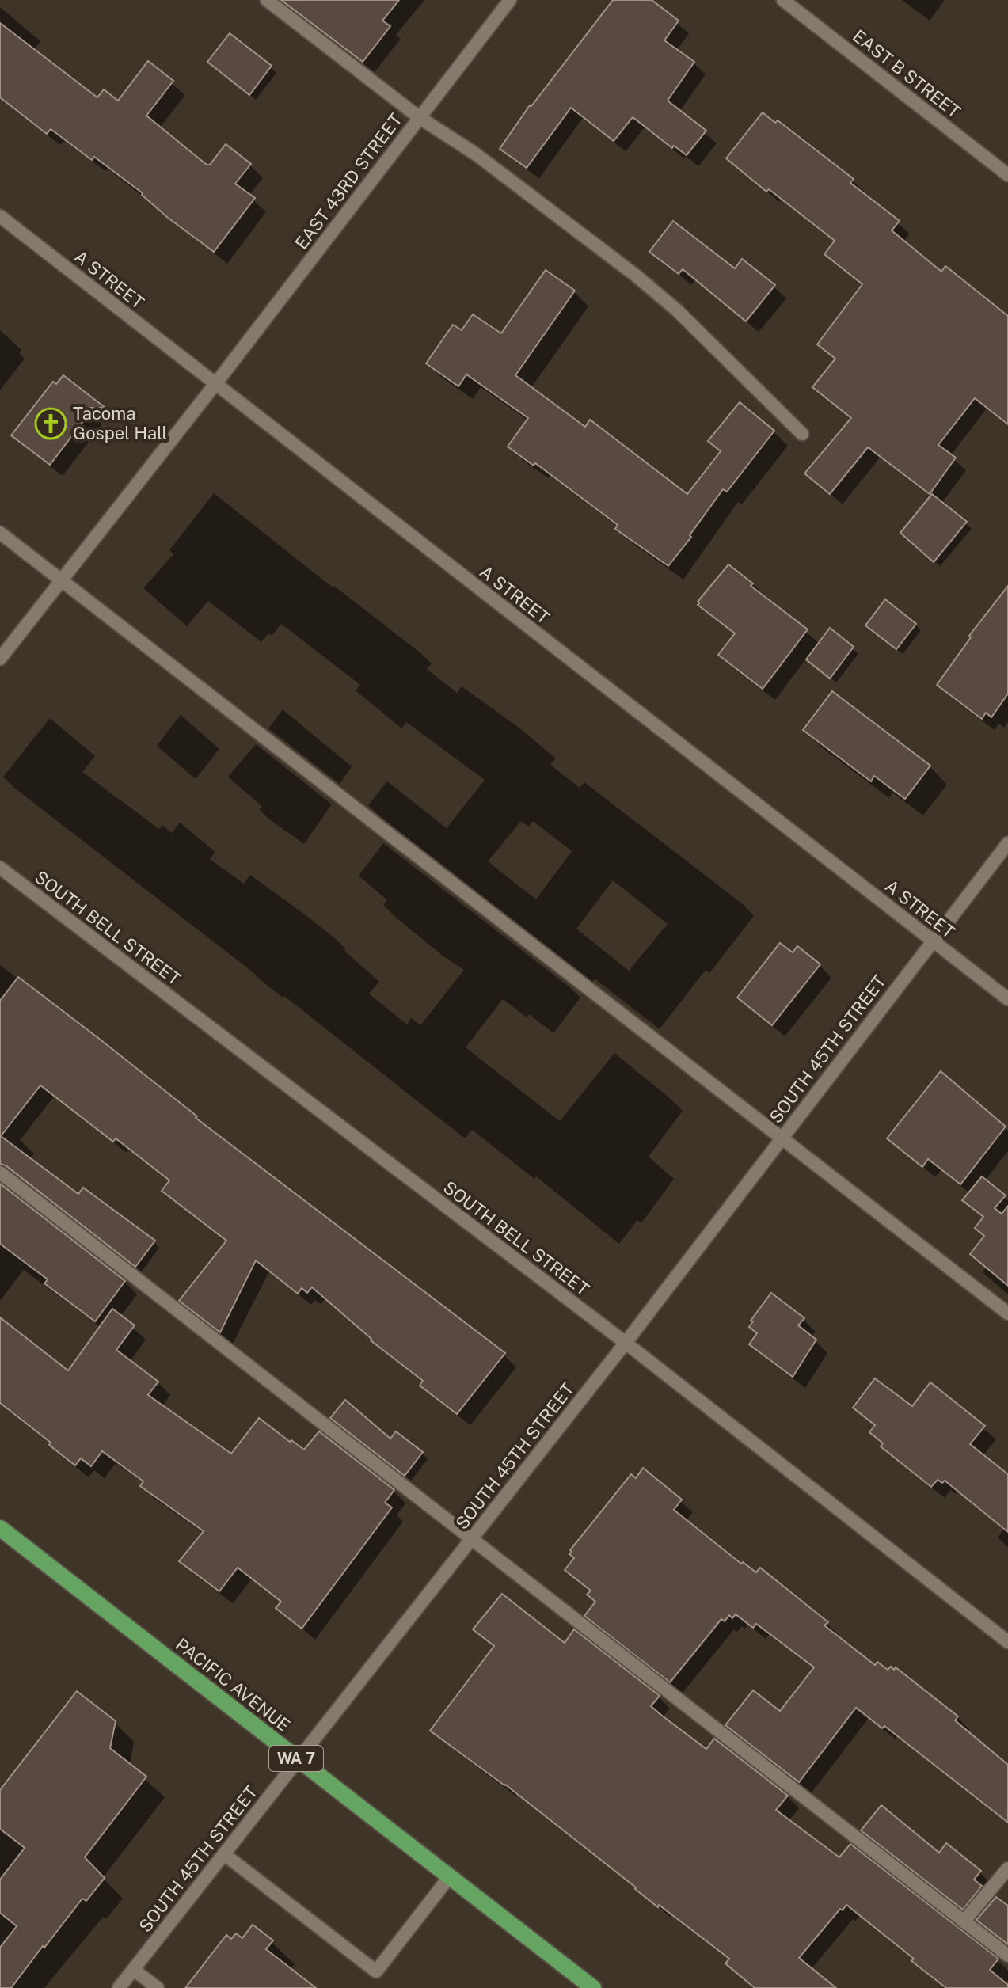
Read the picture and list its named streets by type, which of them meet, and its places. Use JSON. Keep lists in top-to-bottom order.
{
  "streets": {
    "main road": ["PACIFIC AVENUE", "WA 7"],
    "street": [
      "EAST B STREET",
      "EAST 43RD STREET",
      "A STREET",
      "SOUTH BELL STREET",
      "SOUTH 45TH STREET"
    ]
  },
  "crossings": [
    ["EAST 43RD STREET", "A STREET"],
    ["A STREET", "SOUTH 45TH STREET"],
    ["SOUTH BELL STREET", "SOUTH 45TH STREET"],
    ["SOUTH 45TH STREET", "PACIFIC AVENUE"]
  ],
  "places": {
    "church": ["Tacoma Gospel Hall"]
  }
}
